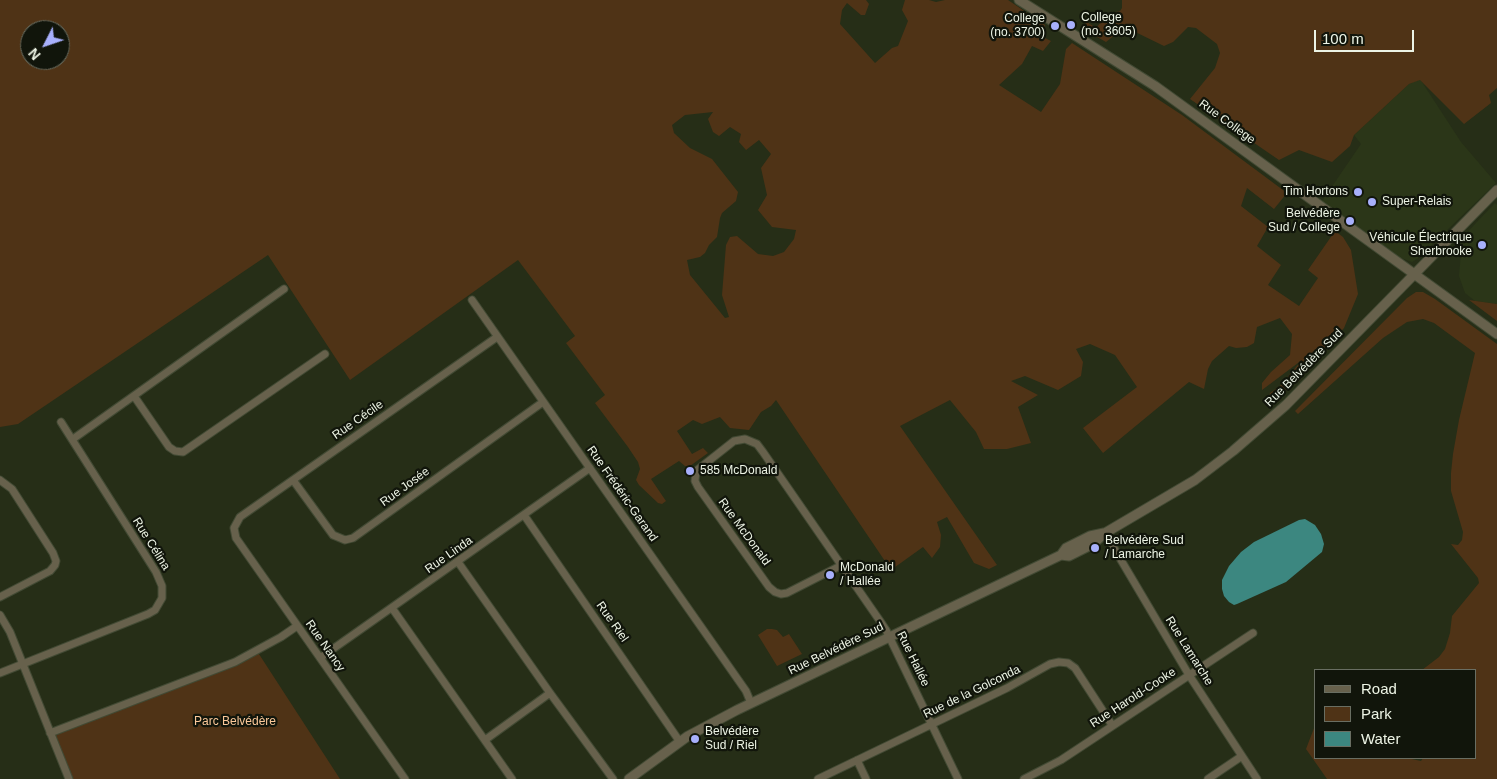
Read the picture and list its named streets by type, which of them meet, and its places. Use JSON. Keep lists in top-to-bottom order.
{
  "streets": {
    "street": [
      "Rue College",
      "Rue Belvédère Sud",
      "Rue Cécile",
      "Rue Josée",
      "Rue Frédéric-Garand",
      "Rue McDonald",
      "Rue Célina",
      "Rue Linda",
      "Rue Riel",
      "Rue Nancy",
      "Rue Lamarche",
      "Rue Hallée",
      "Rue de la Golconda",
      "Rue Harold-Cooke"
    ]
  },
  "crossings": [
    ["Rue College", "Rue Belvédère Sud"],
    ["Rue Belvédère Sud", "Rue Frédéric-Garand"],
    ["Rue Belvédère Sud", "Rue Riel"],
    ["Rue Belvédère Sud", "Rue Lamarche"],
    ["Rue Belvédère Sud", "Rue Hallée"],
    ["Rue Cécile", "Rue Josée"],
    ["Rue Cécile", "Rue Frédéric-Garand"],
    ["Rue Cécile", "Rue Nancy"],
    ["Rue Josée", "Rue Frédéric-Garand"],
    ["Rue Frédéric-Garand", "Rue Linda"],
    ["Rue McDonald", "Rue Hallée"],
    ["Rue Linda", "Rue Riel"],
    ["Rue Linda", "Rue Nancy"],
    ["Rue Lamarche", "Rue Harold-Cooke"],
    ["Rue Hallée", "Rue de la Golconda"],
    ["Rue de la Golconda", "Rue Harold-Cooke"]
  ],
  "parks": ["Parc Belvédère"],
  "places": [
    "College (no. 3605)",
    "College (no. 3700)",
    "Tim Hortons",
    "Super-Relais",
    "Belvédère Sud / College",
    "Véhicule Électrique Sherbrooke",
    "585 McDonald",
    "Belvédère Sud / Lamarche",
    "McDonald / Hallée",
    "Belvédère Sud / Riel"
  ],
  "legend": ["Road", "Park", "Water"],
  "scale_bar": "100 m",
  "north": "bottom left"
}
